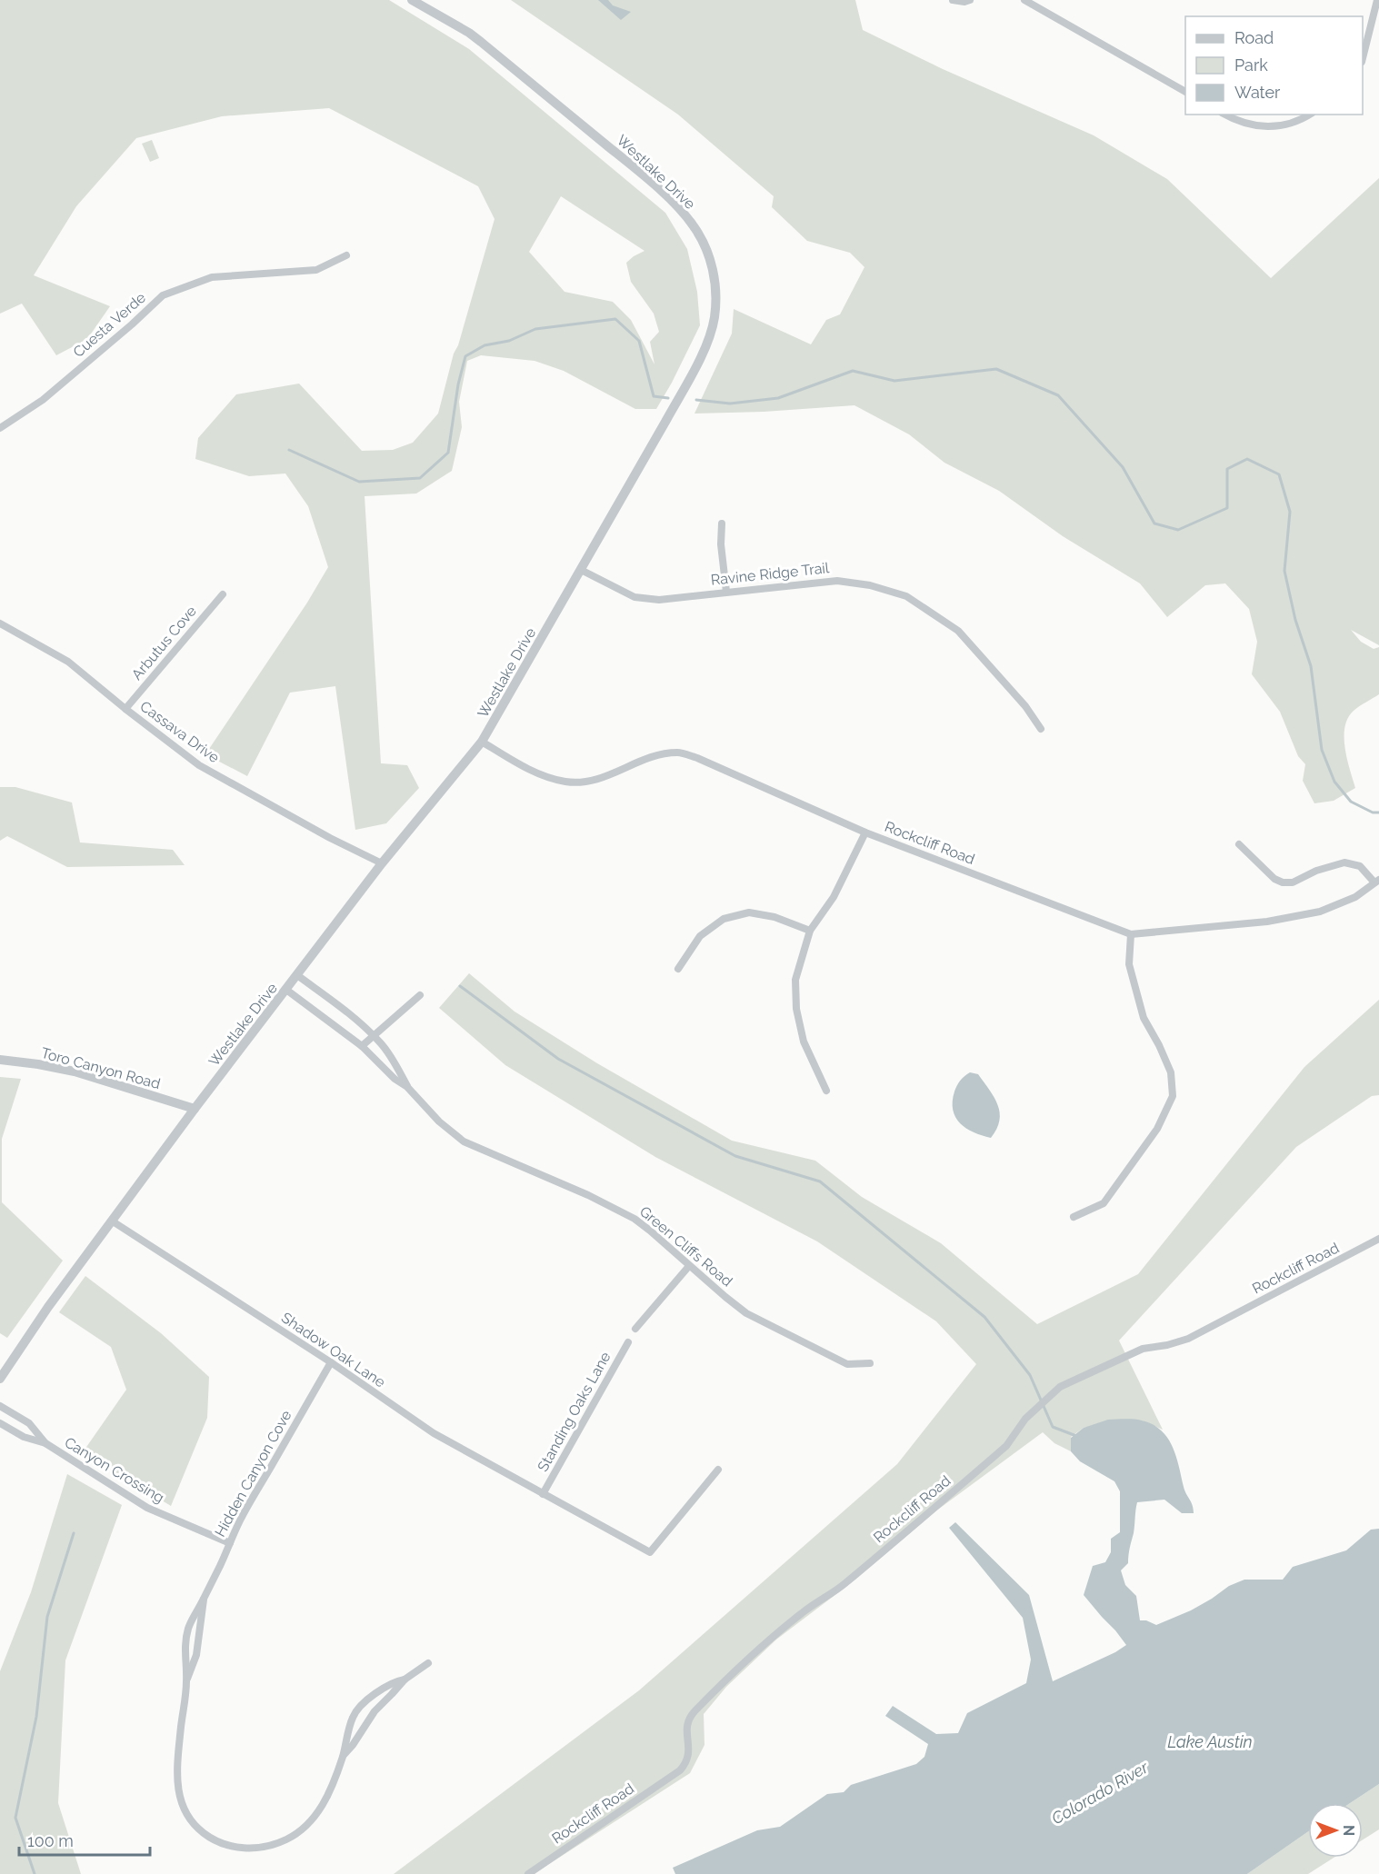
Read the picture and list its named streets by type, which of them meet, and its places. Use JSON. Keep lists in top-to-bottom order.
{
  "streets": {
    "street": [
      "Westlake Drive",
      "Cuesta Verde",
      "Ravine Ridge Trail",
      "Arbutus Cove",
      "Cassava Drive",
      "Rockcliff Road",
      "Toro Canyon Road",
      "Green Cliffs Road",
      "Shadow Oak Lane",
      "Standing Oaks Lane",
      "Canyon Crossing",
      "Hidden Canyon Cove"
    ]
  },
  "crossings": [
    ["Westlake Drive", "Ravine Ridge Trail"],
    ["Westlake Drive", "Cassava Drive"],
    ["Westlake Drive", "Rockcliff Road"],
    ["Westlake Drive", "Toro Canyon Road"],
    ["Westlake Drive", "Green Cliffs Road"],
    ["Westlake Drive", "Shadow Oak Lane"],
    ["Arbutus Cove", "Cassava Drive"],
    ["Shadow Oak Lane", "Standing Oaks Lane"],
    ["Shadow Oak Lane", "Hidden Canyon Cove"],
    ["Canyon Crossing", "Hidden Canyon Cove"]
  ],
  "water": ["Lake Austin", "Colorado River"],
  "legend": ["Road", "Park", "Water"],
  "scale_bar": "100 m",
  "north": "right"
}
